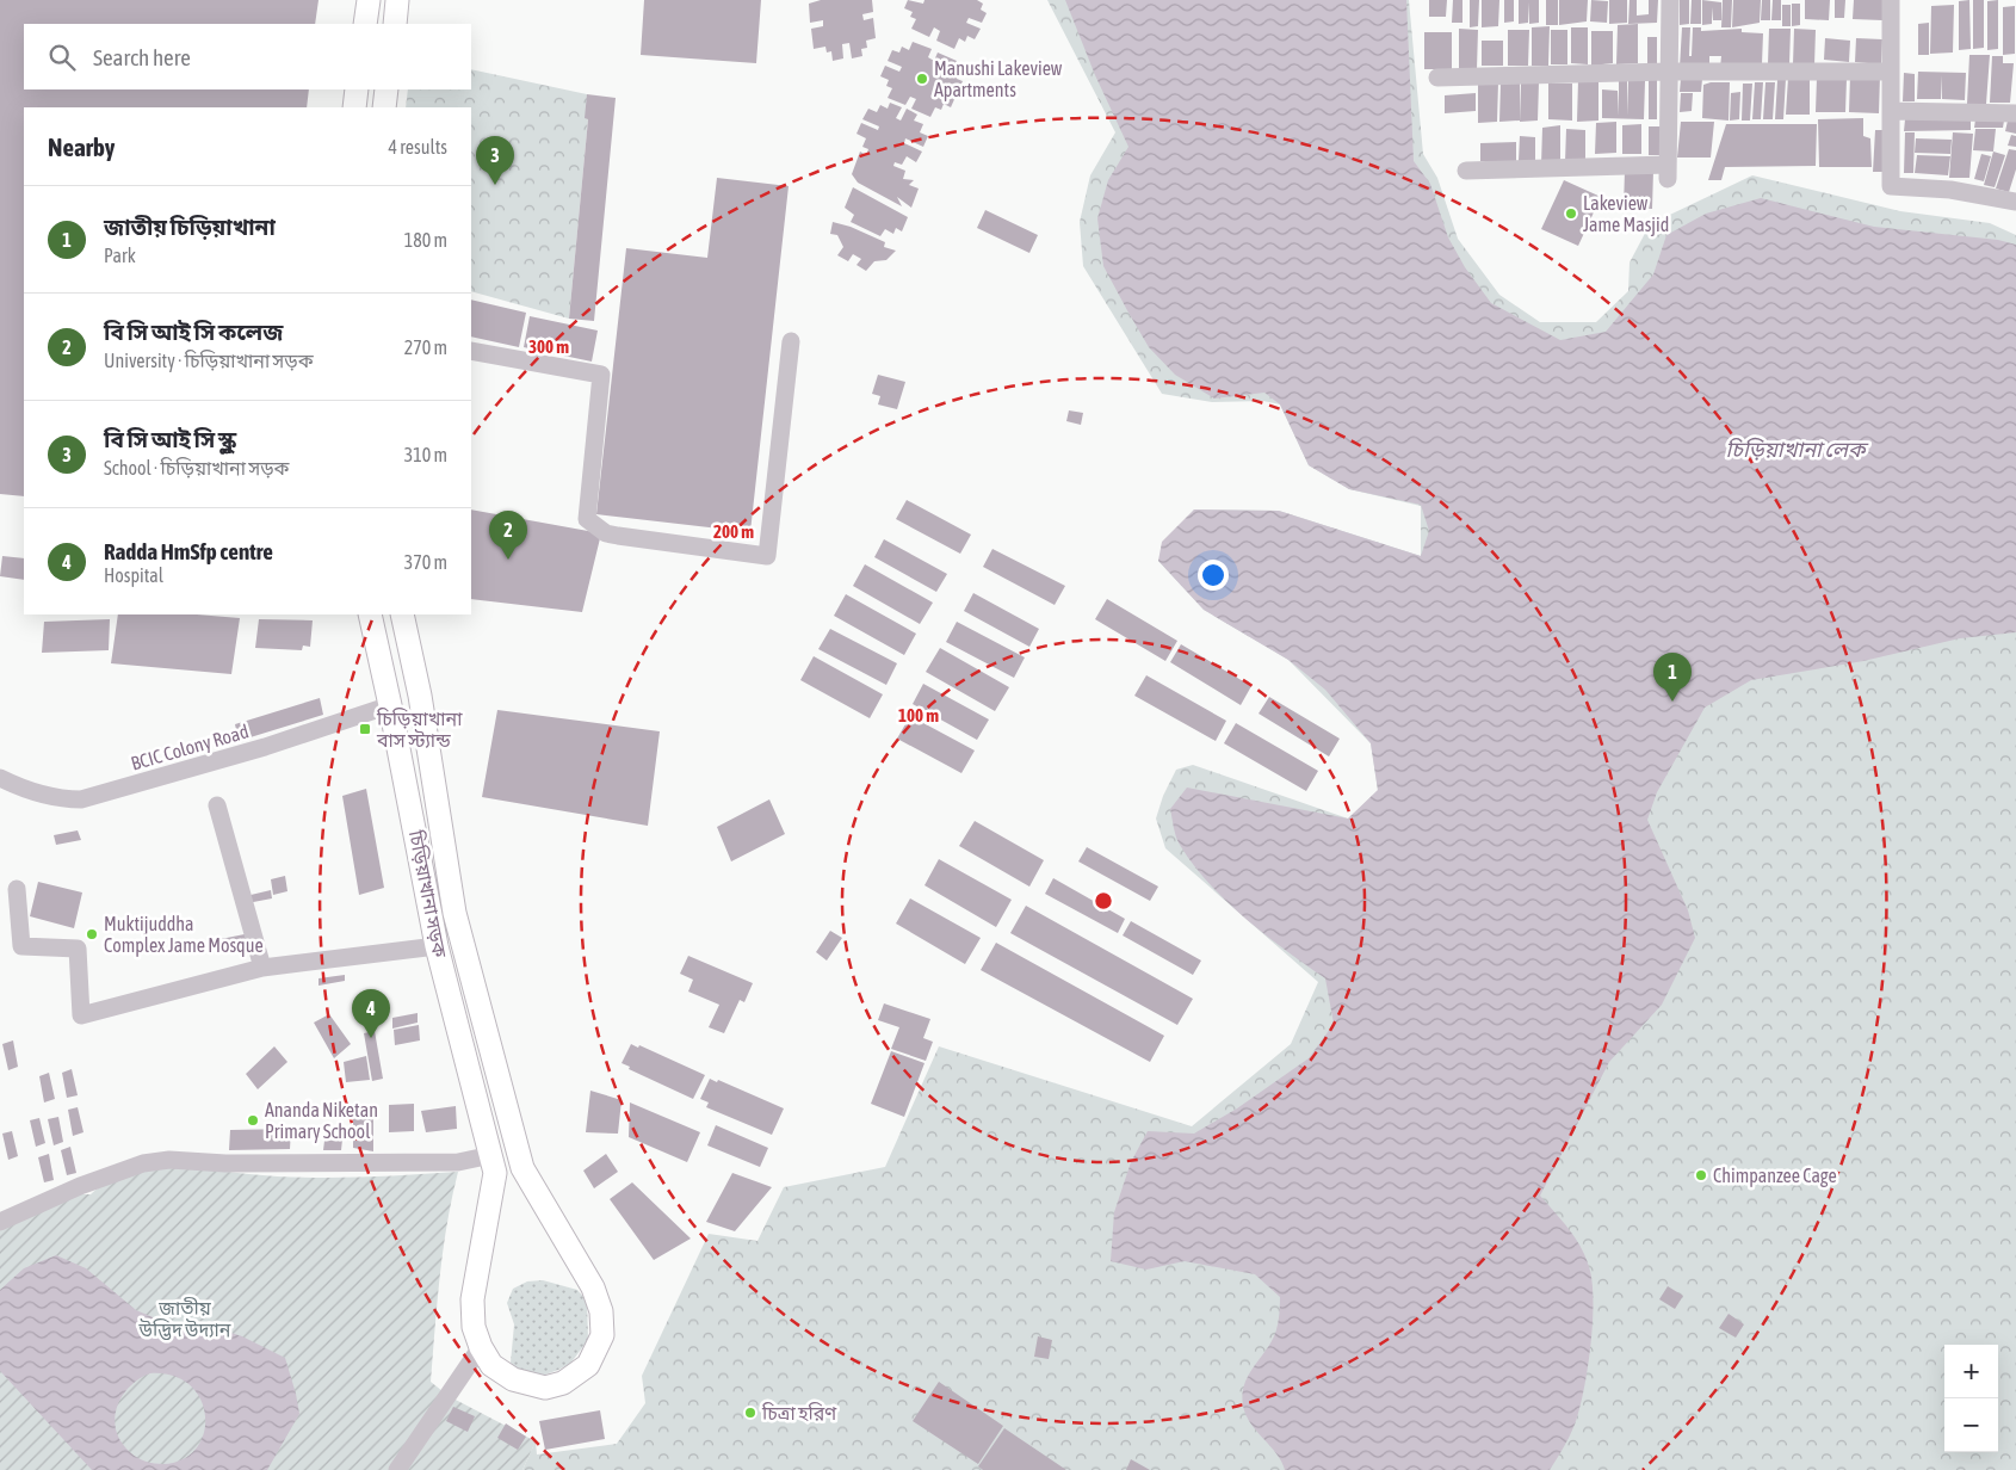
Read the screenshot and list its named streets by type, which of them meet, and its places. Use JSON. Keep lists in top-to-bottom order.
{
  "streets": {
    "main road": ["চিড়িয়াখানা সড়ক"],
    "street": ["BCIC Colony Road"]
  },
  "crossings": [
    ["BCIC Colony Road", "চিড়িয়াখানা সড়ক"]
  ],
  "water": ["চিড়িয়াখানা লেক"],
  "parks": ["জাতীয় উদ্ভিদ উদ্যান"],
  "places": {
    "other": [
      "Manushi Lakeview Apartments",
      "Lakeview Jame Masjid",
      "Muktijuddha Complex Jame Mosque",
      "Ananda Niketan Primary School",
      "Chimpanzee Cage",
      "চিত্রা হরিণ"
    ],
    "transit": ["চিড়িয়াখানা বাস স্ট্যান্ড"]
  },
  "page": {
    "search": "Search here",
    "heading": ["Nearby", "4 results"],
    "pins": [
      "3",
      "2",
      "1",
      "4"
    ],
    "list": [
      {
        "mark": "1",
        "name": "জাতীয় চিড়িয়াখানা",
        "note": "Park",
        "value": "180 m"
      },
      {
        "mark": "2",
        "name": "বি সি আই সি কলেজ",
        "note": "University · চিড়িয়াখানা সড়ক",
        "value": "270 m"
      },
      {
        "mark": "3",
        "name": "বি সি আই সি স্কুল",
        "note": "School · চিড়িয়াখানা সড়ক",
        "value": "310 m"
      },
      {
        "mark": "4",
        "name": "Radda HmSfp centre",
        "note": "Hospital",
        "value": "370 m"
      }
    ],
    "map_buttons": ["+", "−"]
  },
  "rings": ["300 m", "200 m", "100 m"]
}
